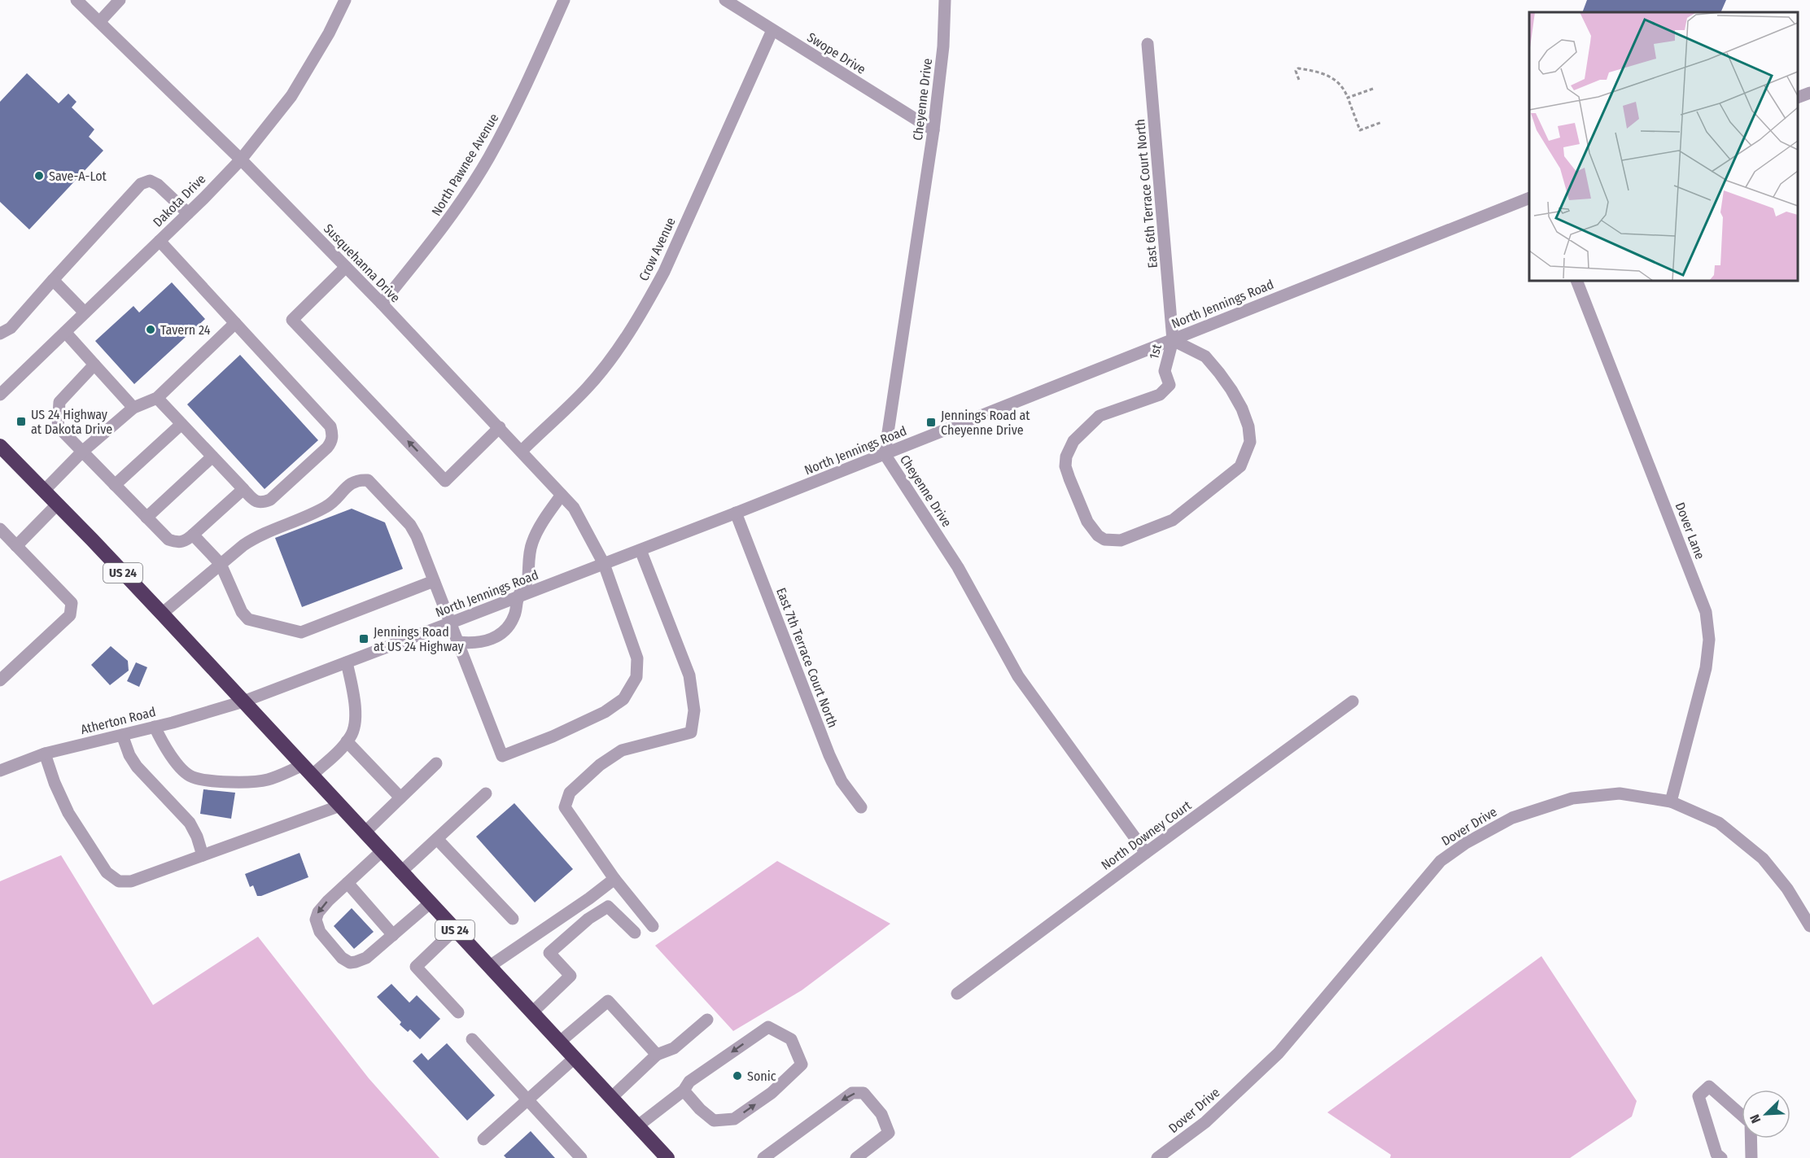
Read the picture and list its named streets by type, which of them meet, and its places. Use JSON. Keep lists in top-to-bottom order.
{
  "streets": {
    "highway": ["US 24"],
    "street": [
      "Swope Drive",
      "Cheyenne Drive",
      "North Pawnee Avenue",
      "East 6th Terrace Court North",
      "Dakota Drive",
      "Crow Avenue",
      "Susquehanna Drive",
      "North Jennings Road",
      "1st",
      "Dover Lane",
      "East 7th Terrace Court North",
      "Atherton Road",
      "Dover Drive",
      "North Downey Court"
    ]
  },
  "crossings": [
    ["Swope Drive", "Cheyenne Drive"],
    ["Swope Drive", "Crow Avenue"],
    ["Cheyenne Drive", "North Jennings Road"],
    ["Cheyenne Drive", "North Downey Court"],
    ["North Pawnee Avenue", "Susquehanna Drive"],
    ["East 6th Terrace Court North", "North Jennings Road"],
    ["East 6th Terrace Court North", "1st"],
    ["Dakota Drive", "Susquehanna Drive"],
    ["Crow Avenue", "Susquehanna Drive"],
    ["Susquehanna Drive", "North Jennings Road"],
    ["North Jennings Road", "1st"],
    ["North Jennings Road", "US 24"],
    ["North Jennings Road", "East 7th Terrace Court North"],
    ["North Jennings Road", "Atherton Road"],
    ["Dover Lane", "Dover Drive"],
    ["US 24", "Atherton Road"]
  ],
  "places": {
    "other": ["Save-A-Lot", "Tavern 24", "Sonic"],
    "transit": ["US 24 Highway at Dakota Drive", "Jennings Road at Cheyenne Drive", "Jennings Road at US 24 Highway"]
  },
  "north": "bottom left"
}
